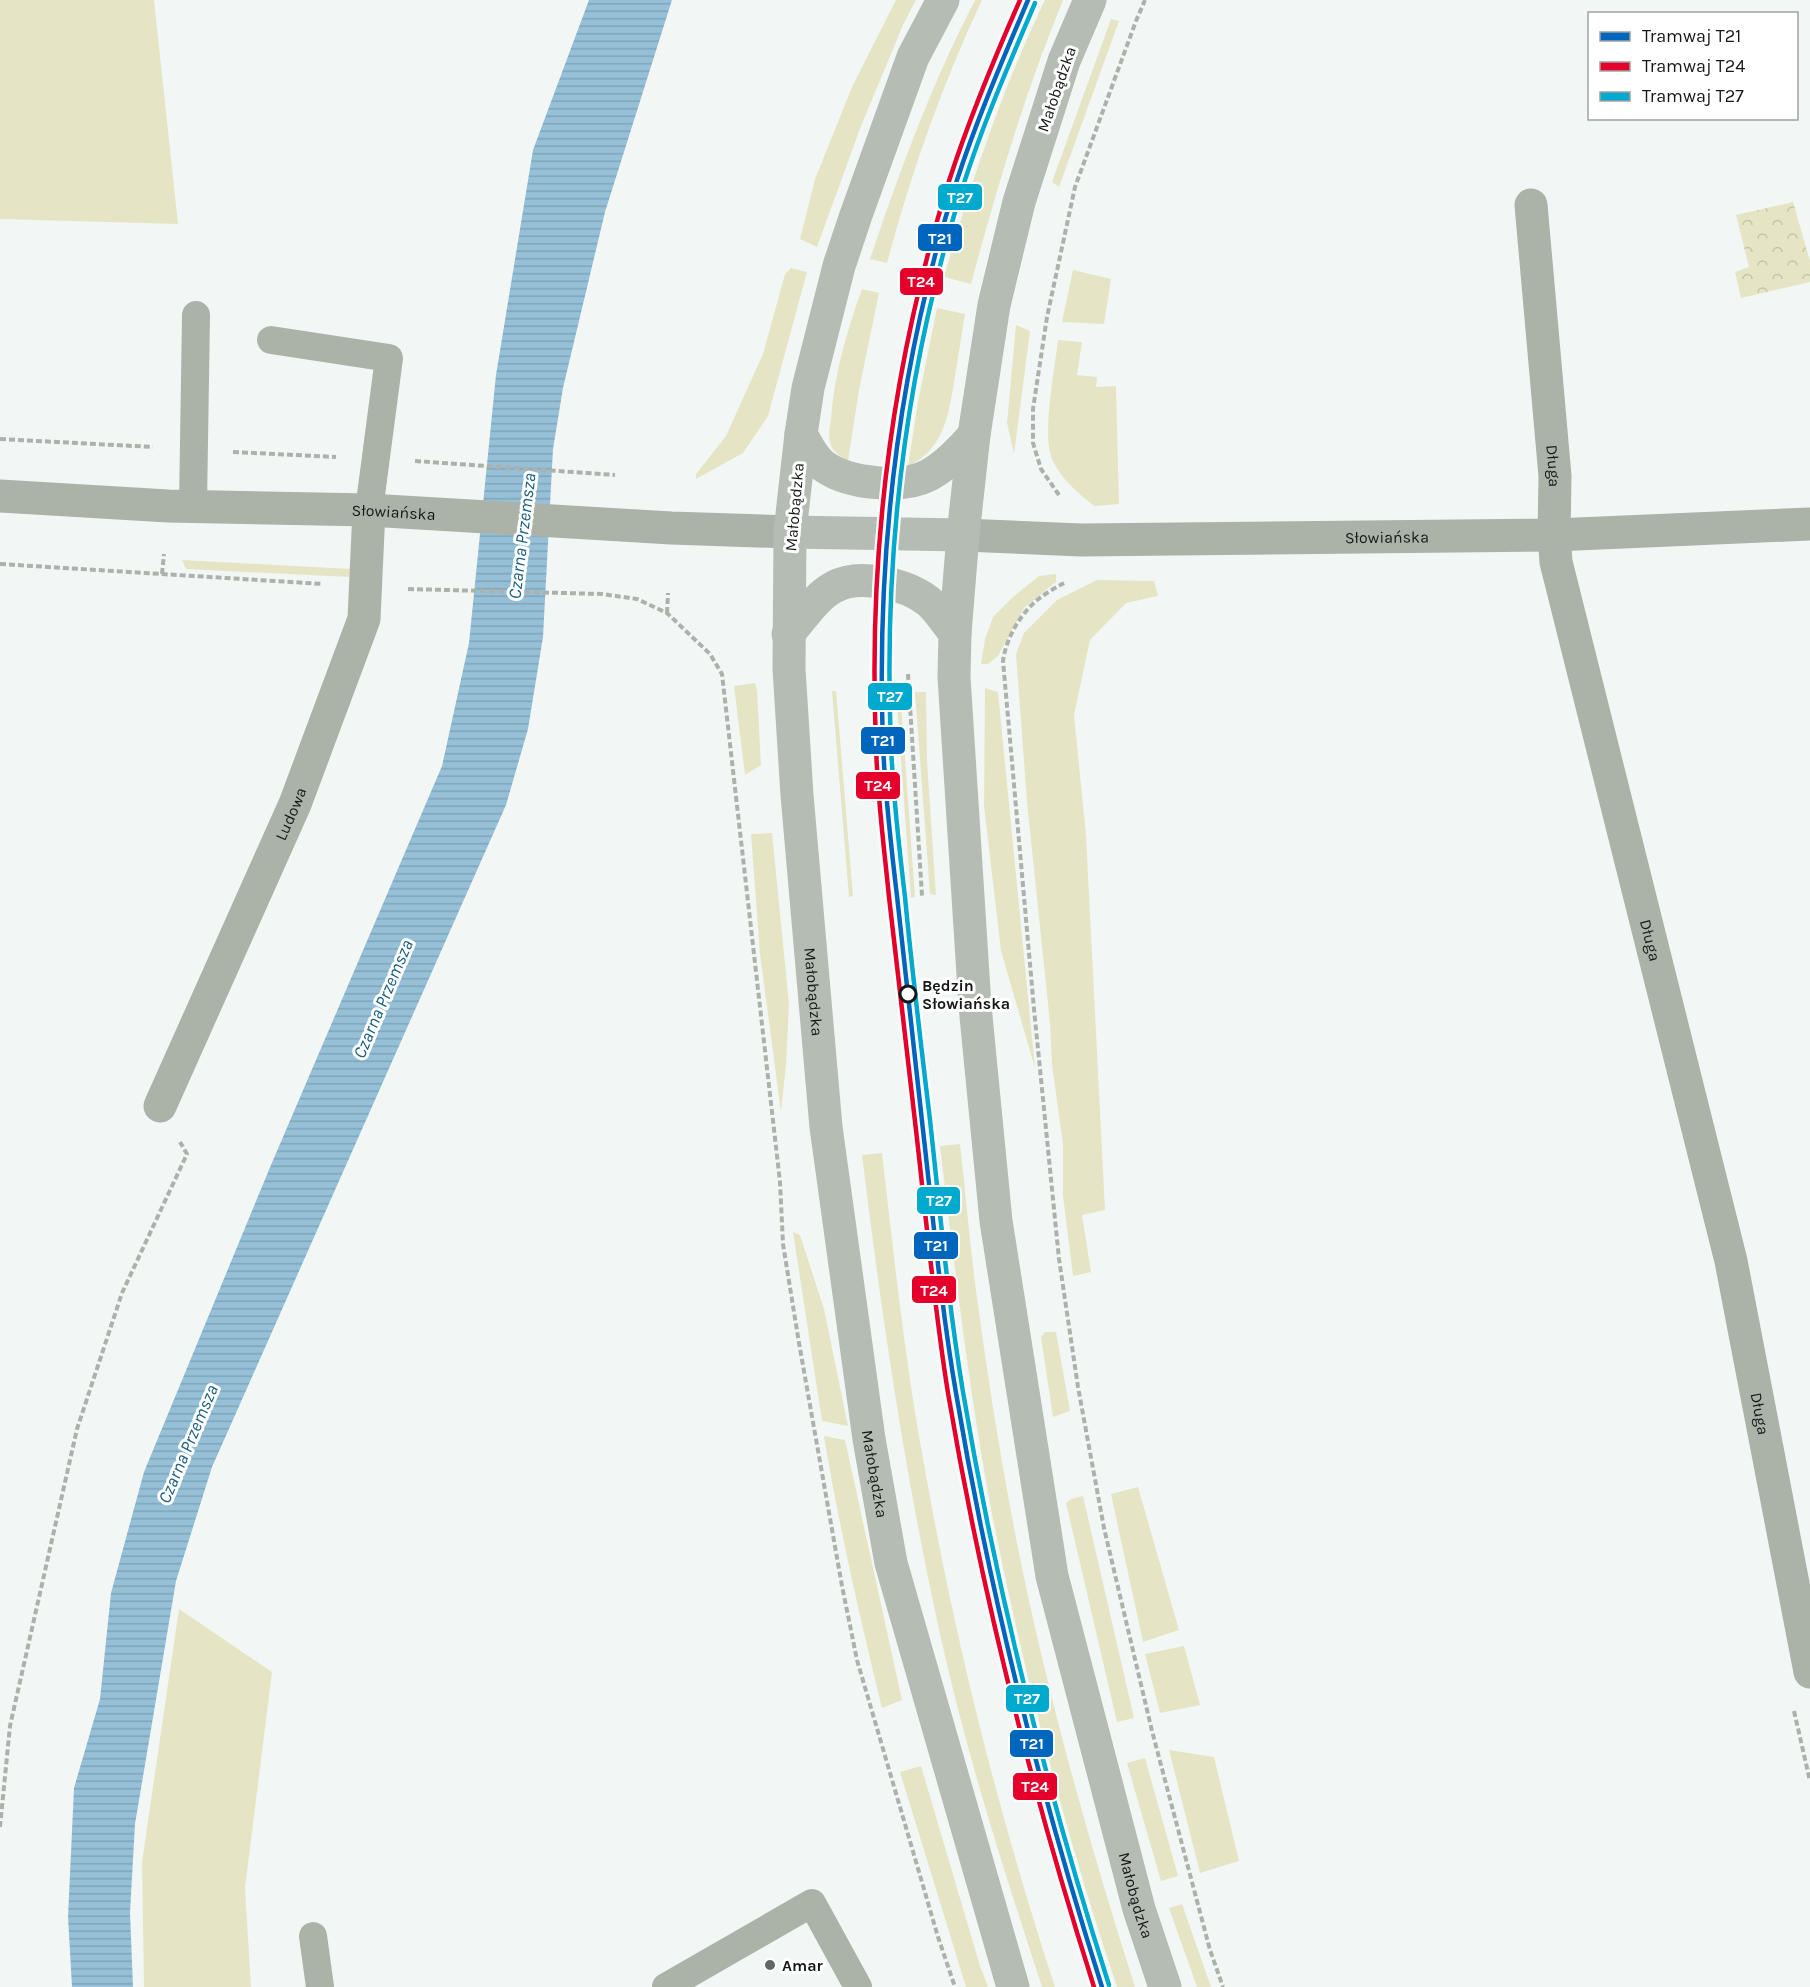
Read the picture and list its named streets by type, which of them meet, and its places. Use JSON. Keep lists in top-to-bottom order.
{
  "streets": {
    "street": [
      "Małobądzka",
      "Długa",
      "Słowiańska",
      "Ludowa"
    ]
  },
  "crossings": [
    ["Małobądzka", "Słowiańska"],
    ["Długa", "Słowiańska"],
    ["Słowiańska", "Ludowa"]
  ],
  "water": ["Czarna Przemsza"],
  "places": ["Będzin Słowiańska", "Amar"],
  "lines": ["tram line T21", "tram line T24", "tram line T27"],
  "legend": ["Tramwaj T21", "Tramwaj T24", "Tramwaj T27"]
}
